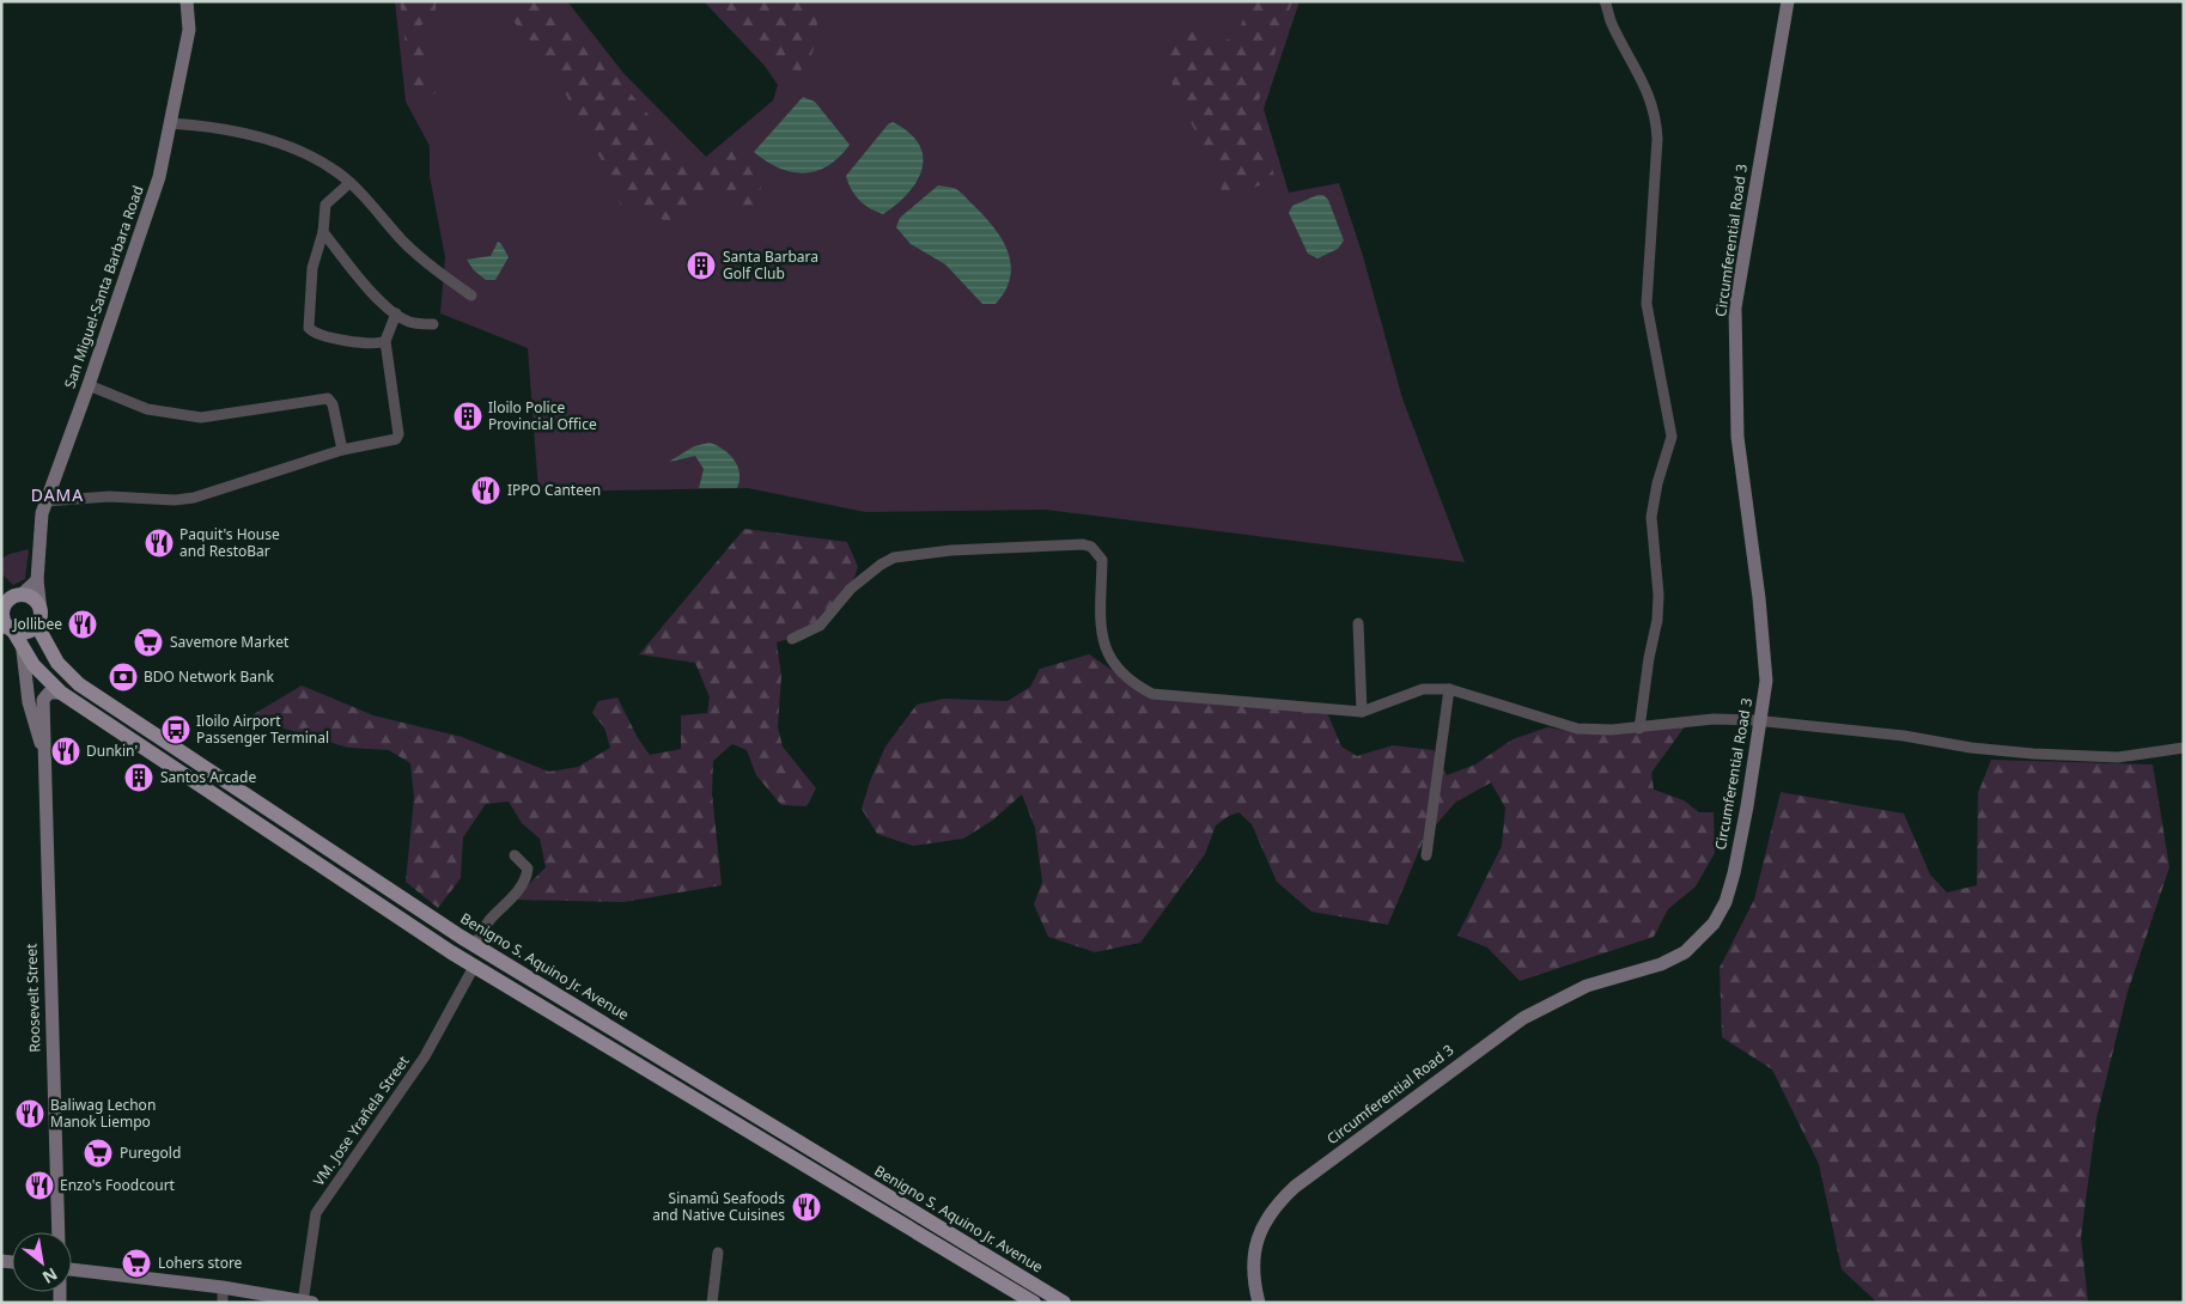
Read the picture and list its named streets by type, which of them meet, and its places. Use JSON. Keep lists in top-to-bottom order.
{
  "streets": {
    "main road": [
      "Circumferential Road 3",
      "San Miguel-Santa Barbara Road",
      "Benigno S. Aquino Jr. Avenue",
      "Roosevelt Street"
    ],
    "street": ["VM. Jose Yrañela Street"]
  },
  "crossings": [
    ["San Miguel-Santa Barbara Road", "Benigno S. Aquino Jr. Avenue"]
  ],
  "districts": ["DAMA"],
  "places": {
    "building": ["Santa Barbara Golf Club", "Iloilo Police Provincial Office", "Santos Arcade"],
    "restaurant": [
      "IPPO Canteen",
      "Paquit's House and RestoBar",
      "Jollibee",
      "Dunkin'",
      "Baliwag Lechon Manok Liempo",
      "Enzo's Foodcourt",
      "Sinamû Seafoods and Native Cuisines"
    ],
    "supermarket": ["Savemore Market", "Puregold", "Lohers store"],
    "bank": ["BDO Network Bank"],
    "bus stop": ["Iloilo Airport Passenger Terminal"]
  },
  "north": "bottom right"
}
